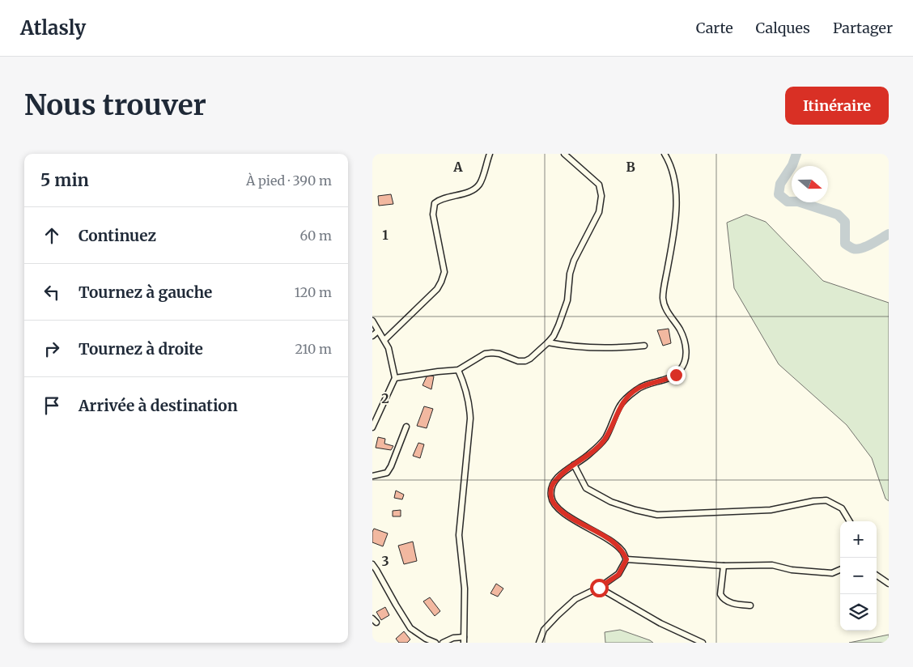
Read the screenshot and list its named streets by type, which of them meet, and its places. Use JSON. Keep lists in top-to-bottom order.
{
  "north": "right",
  "page": {
    "header": "Atlasly",
    "nav": ["Carte", "Calques", "Partager"],
    "buttons": "Itinéraire",
    "title": "Nous trouver",
    "heading": ["5 min", "À pied · 390 m"],
    "list": [
      ["Continuez", "60 m"],
      ["Tournez à gauche", "120 m"],
      ["Tournez à droite", "210 m"],
      "Arrivée à destination"
    ],
    "map_buttons": ["+", "−"]
  },
  "grid": {
    "columns": ["A", "B"],
    "rows": ["1", "2", "3"]
  }
}
